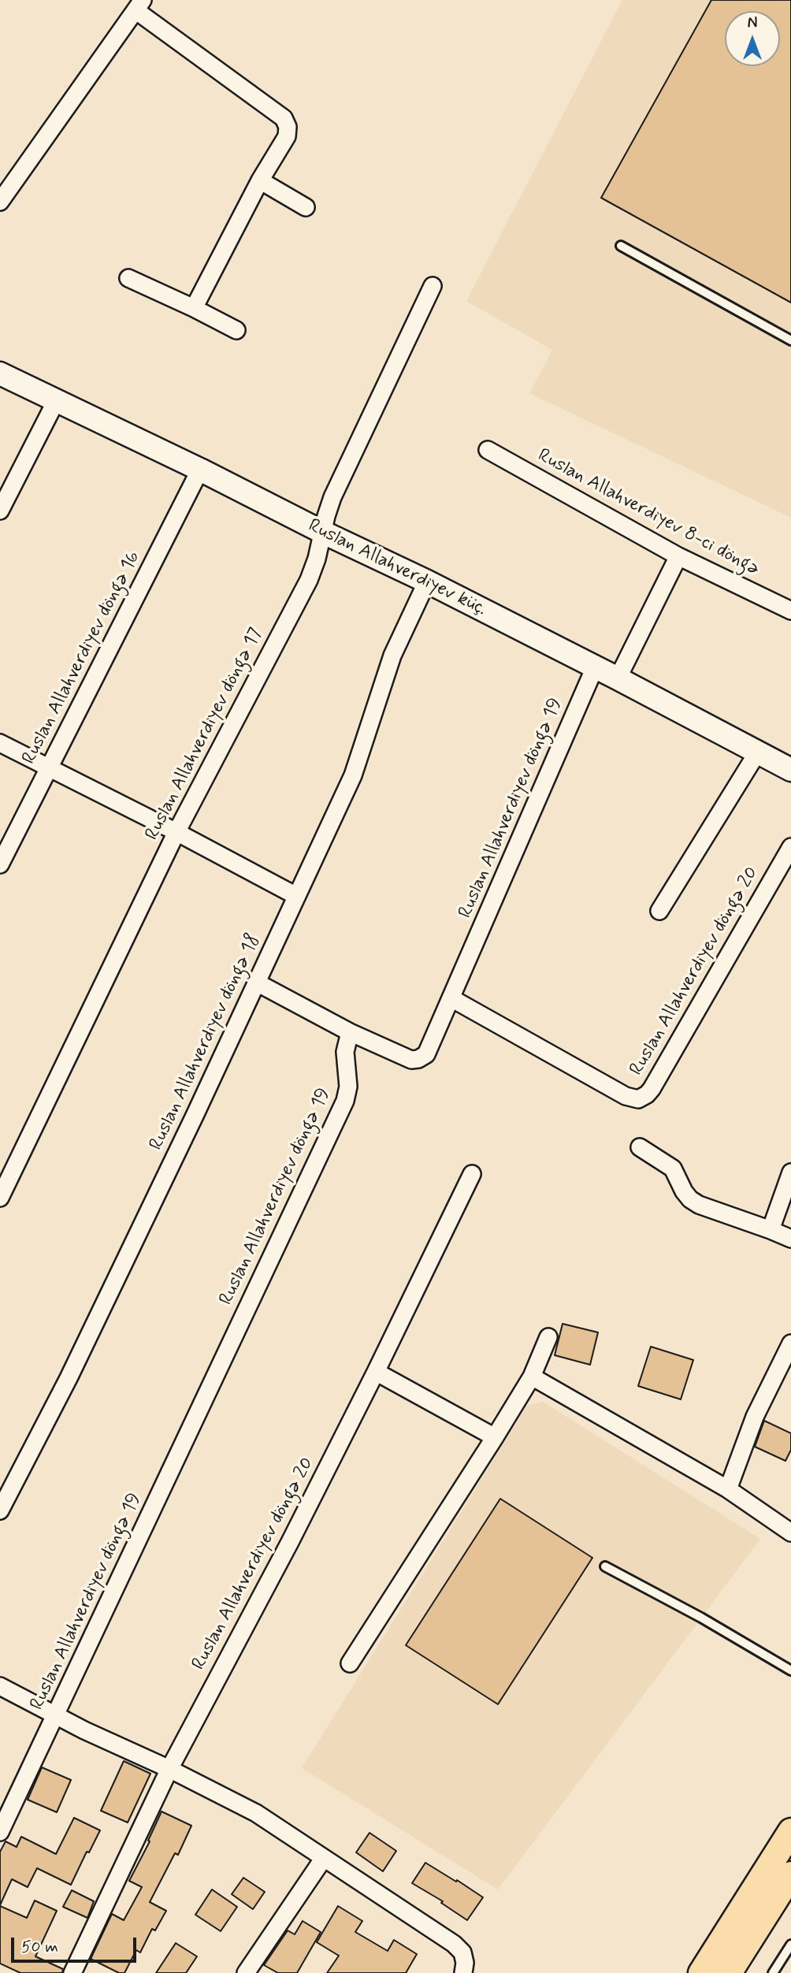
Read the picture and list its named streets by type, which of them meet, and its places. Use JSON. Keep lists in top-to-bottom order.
{
  "streets": {
    "street": [
      "Ruslan Allahverdiyev 8-ci döngə",
      "Ruslan Allahverdiyev küç.",
      "Ruslan Allahverdiyev döngə 16",
      "Ruslan Allahverdiyev döngə 17",
      "Ruslan Allahverdiyev döngə 19",
      "Ruslan Allahverdiyev döngə 20",
      "Ruslan Allahverdiyev döngə 18"
    ]
  },
  "crossings": [
    ["Ruslan Allahverdiyev küç.", "Ruslan Allahverdiyev döngə 16"],
    ["Ruslan Allahverdiyev küç.", "Ruslan Allahverdiyev döngə 17"],
    ["Ruslan Allahverdiyev küç.", "Ruslan Allahverdiyev döngə 19"],
    ["Ruslan Allahverdiyev küç.", "Ruslan Allahverdiyev döngə 18"],
    ["Ruslan Allahverdiyev döngə 19", "Ruslan Allahverdiyev döngə 20"]
  ],
  "scale_bar": "50 m",
  "north": "top"
}
